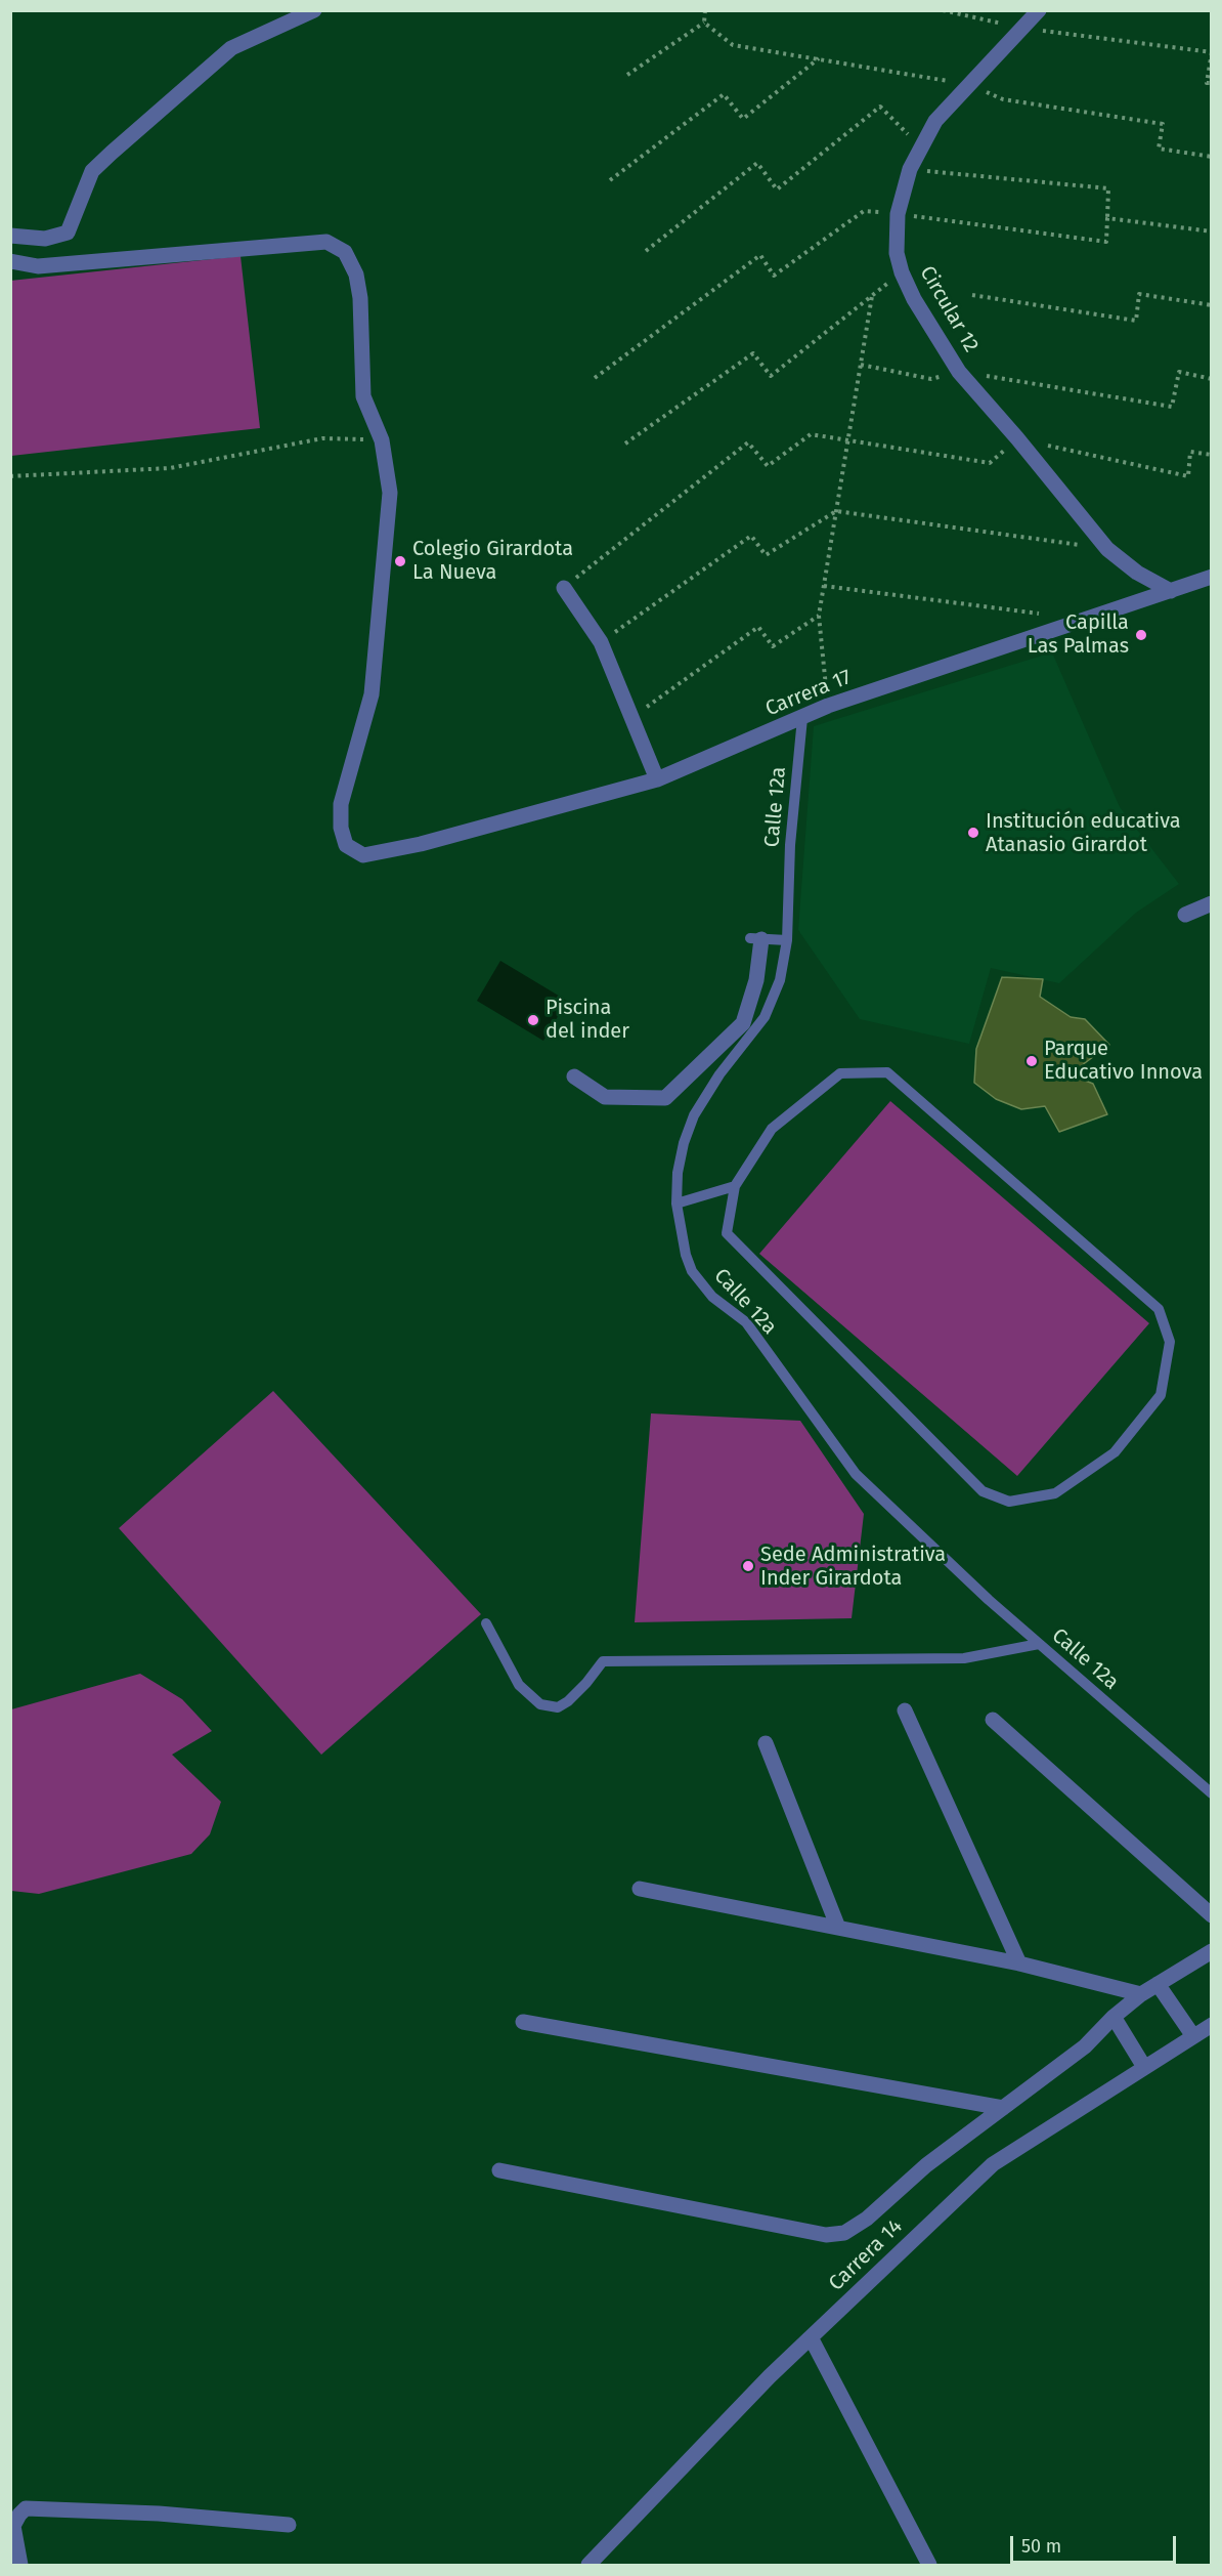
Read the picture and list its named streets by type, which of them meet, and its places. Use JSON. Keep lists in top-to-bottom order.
{
  "streets": {
    "street": ["Circular 12", "Carrera 17", "Carrera 14"],
    "lane": ["Calle 12a"]
  },
  "crossings": [
    ["Circular 12", "Carrera 17"],
    ["Carrera 17", "Calle 12a"]
  ],
  "places": [
    "Colegio Girardota La Nueva",
    "Capilla Las Palmas",
    "Institución educativa Atanasio Girardot",
    "Piscina del inder",
    "Parque Educativo Innova",
    "Sede Administrativa Inder Girardota"
  ],
  "scale_bar": "50 m"
}
